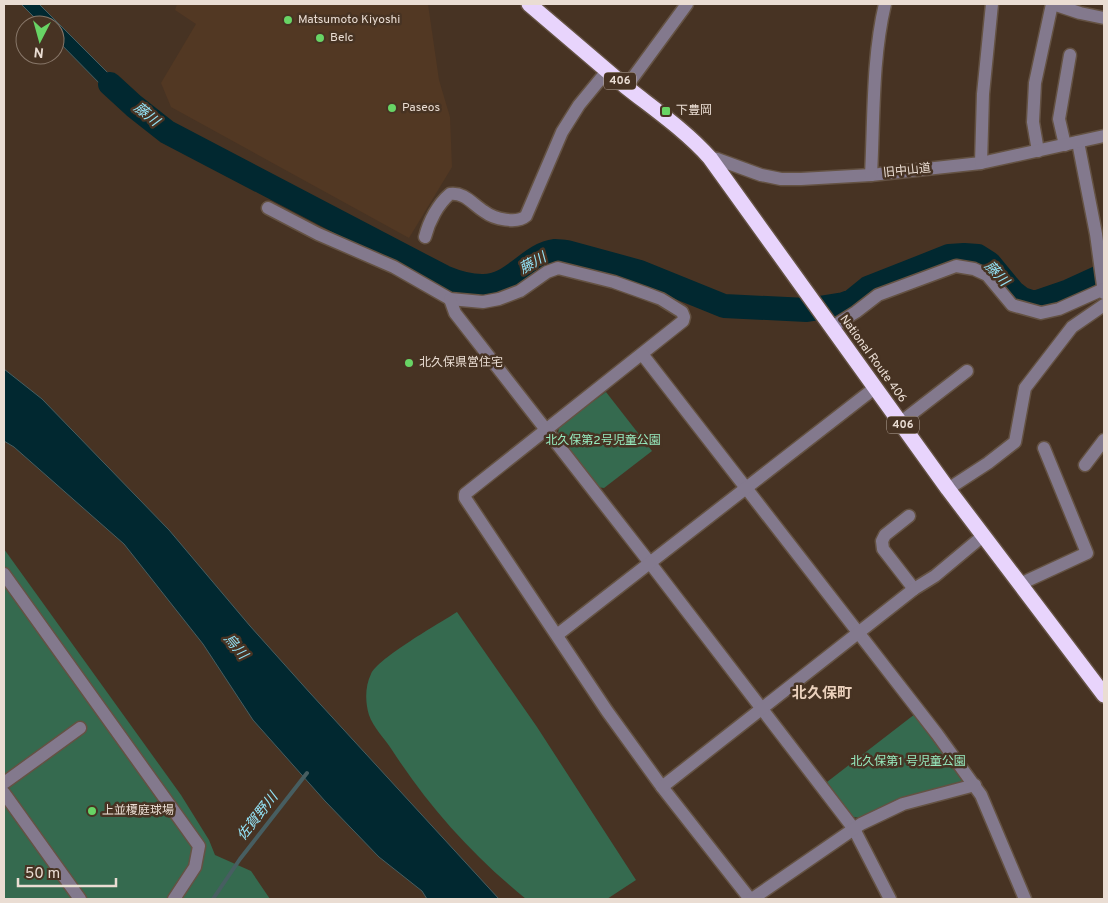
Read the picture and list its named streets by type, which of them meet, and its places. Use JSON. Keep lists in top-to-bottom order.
{
  "streets": {
    "highway": ["406", "National Route 406"],
    "street": ["旧中山道"]
  },
  "crossings": [
    ["406", "旧中山道"],
    ["406", "National Route 406"],
    ["旧中山道", "National Route 406"]
  ],
  "districts": ["北久保町"],
  "water": ["藤川", "烏川", "佐賀野川"],
  "parks": ["北久保第2号児童公園", "北久保第1 号児童公園"],
  "places": {
    "other": [
      "Matsumoto Kiyoshi",
      "Belc",
      "Paseos",
      "北久保県営住宅",
      "上並榎庭球場"
    ],
    "transit": ["下豊岡"]
  },
  "scale_bar": "50 m",
  "north": "bottom"
}
